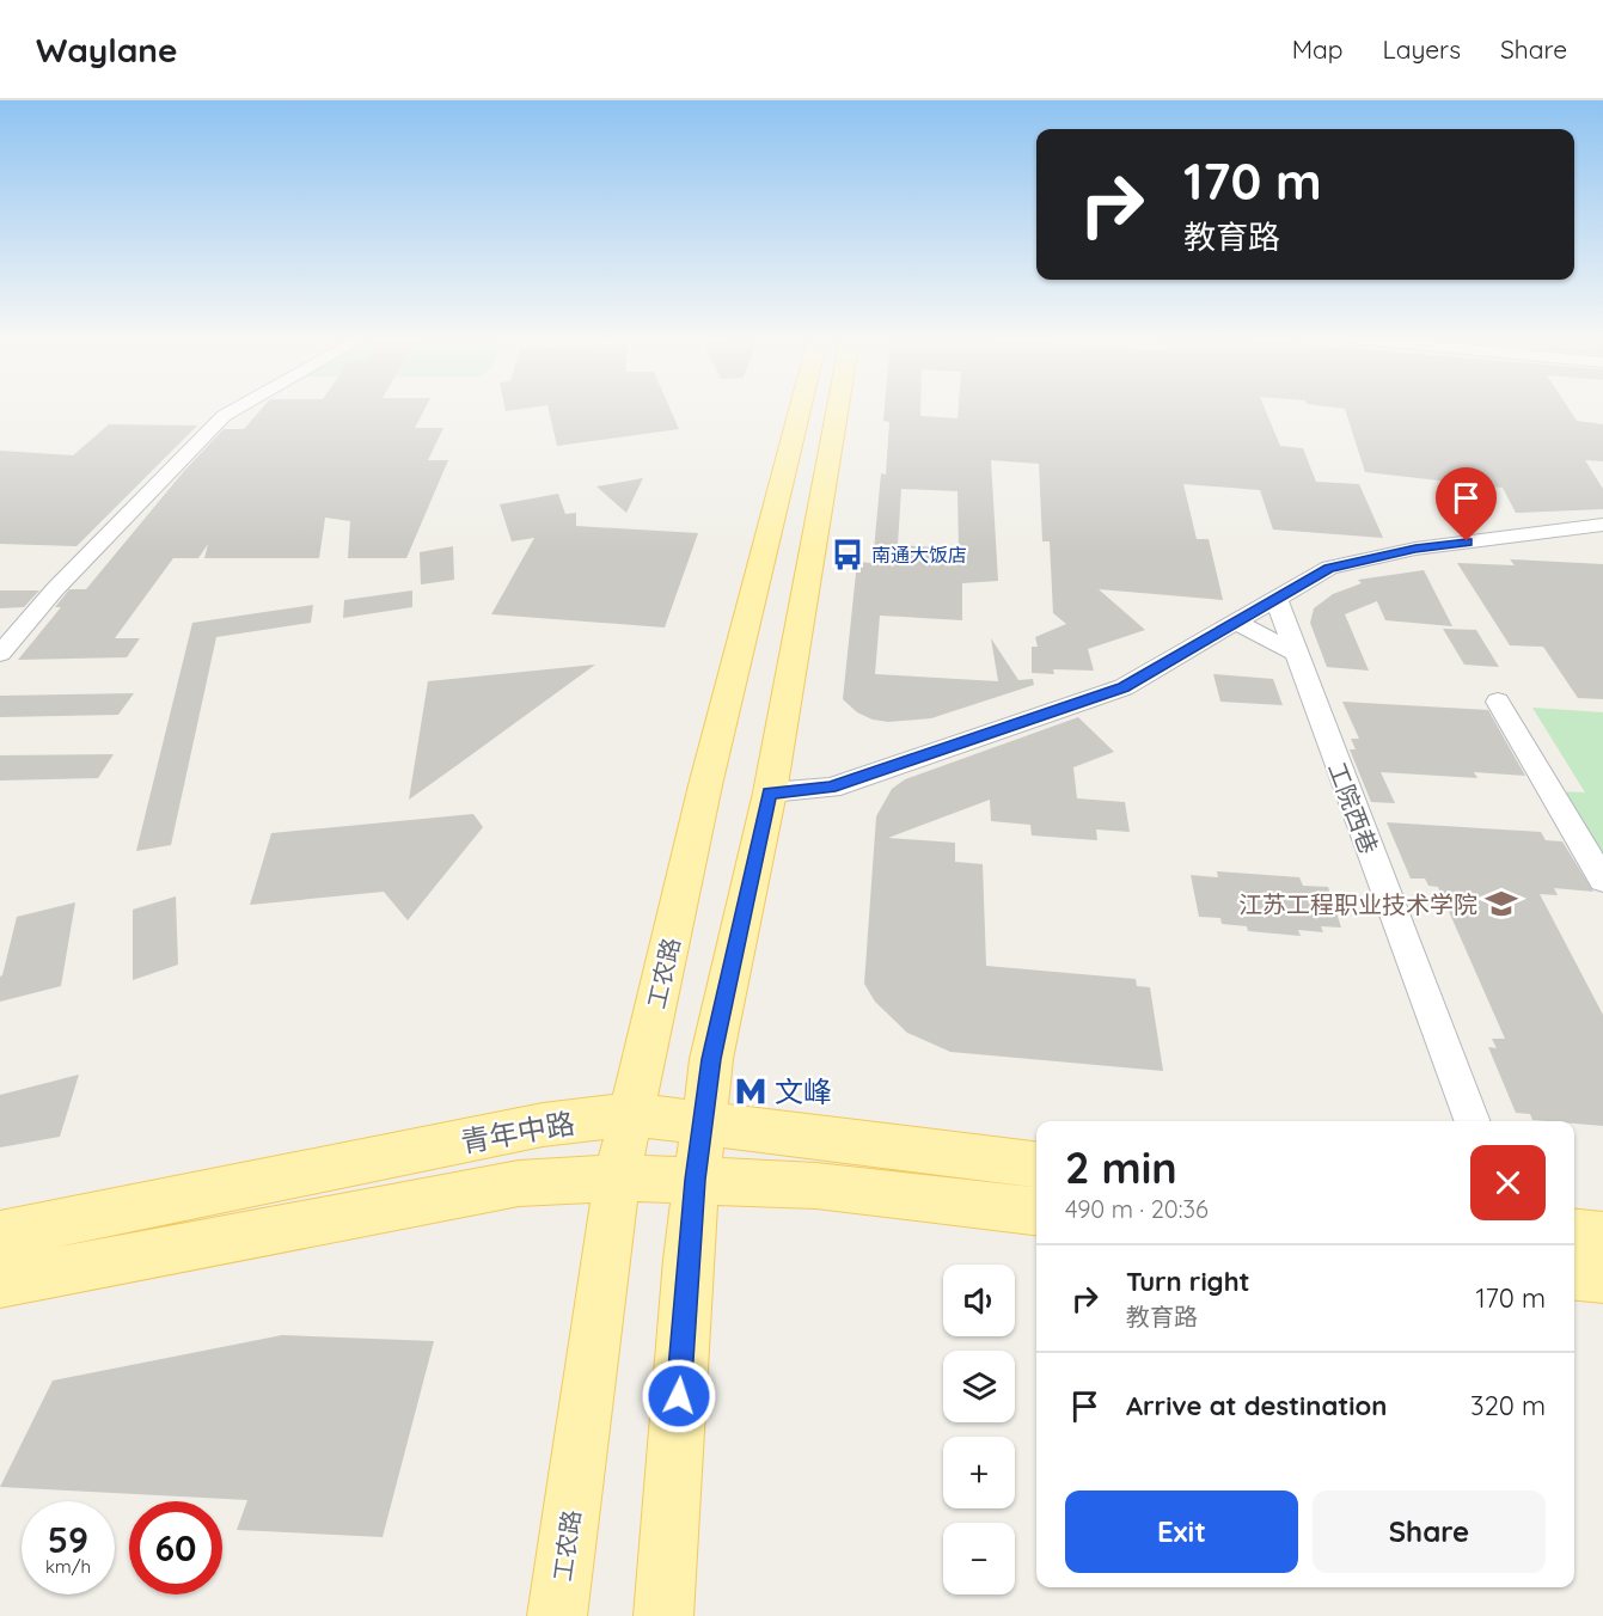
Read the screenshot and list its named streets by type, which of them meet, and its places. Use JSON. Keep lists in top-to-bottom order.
{
  "streets": {
    "main road": ["工农路", "青年中路"],
    "street": ["工院西巷"]
  },
  "crossings": [
    ["工农路", "青年中路"]
  ],
  "places": {
    "bus stop": ["南通大饭店"],
    "school or university": ["江苏工程职业技术学院"],
    "metro station": ["文峰"]
  },
  "page": {
    "header": "Waylane",
    "nav": ["Map", "Layers", "Share"],
    "turn": ["170 m", "教育路"],
    "heading": ["2 min", "490 m · 20:36"],
    "list": [
      {
        "name": "Turn right",
        "note": "教育路",
        "value": "170 m"
      },
      {
        "name": "Arrive at destination",
        "value": "320 m"
      }
    ],
    "map_buttons": ["+", "−"],
    "buttons": ["Exit", "Share"],
    "speed": "59 km/h",
    "limit": "60"
  }
}
